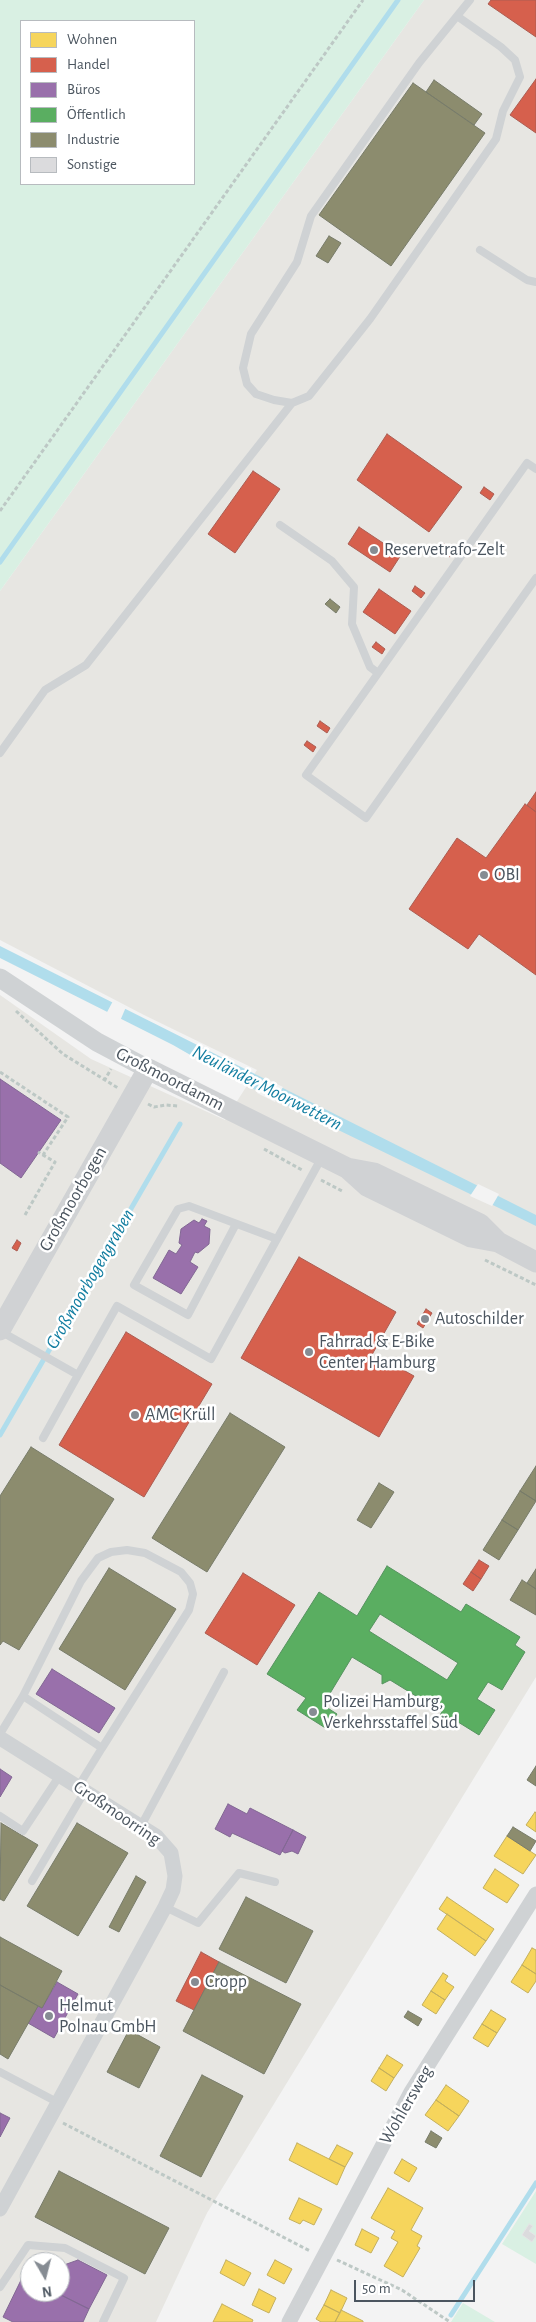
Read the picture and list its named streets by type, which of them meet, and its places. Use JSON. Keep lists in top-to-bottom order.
{
  "streets": {
    "main road": ["Großmoordamm", "Großmoorbogen"],
    "street": ["Großmoorring", "Wohlersweg"]
  },
  "crossings": [
    ["Großmoordamm", "Großmoorbogen"]
  ],
  "water": ["Neuländer Moorwettern", "Großmoorbogengraben"],
  "places": [
    "Reservetrafo-Zelt",
    "OBI",
    "Autoschilder",
    "Fahrrad & E-Bike Center Hamburg",
    "AMC Krüll",
    "Polizei Hamburg, Verkehrsstaffel Süd",
    "Cropp",
    "Helmut Polnau GmbH"
  ],
  "legend": [
    "Wohnen",
    "Handel",
    "Büros",
    "Öffentlich",
    "Industrie",
    "Sonstige"
  ],
  "scale_bar": "50 m",
  "north": "bottom"
}
